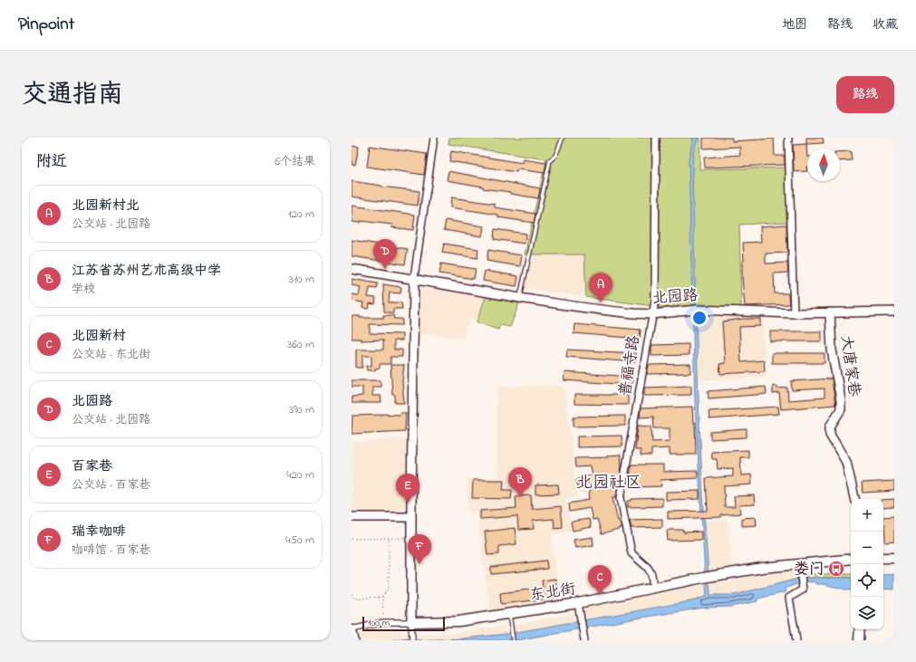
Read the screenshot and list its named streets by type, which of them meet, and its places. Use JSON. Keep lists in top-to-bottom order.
{
  "streets": {
    "main road": ["东北街"],
    "street": ["北园路", "普福寺路", "大唐家巷"]
  },
  "crossings": [
    ["北园路", "普福寺路"],
    ["北园路", "大唐家巷"],
    ["普福寺路", "东北街"]
  ],
  "districts": ["北园社区"],
  "places": {
    "bus stop": ["娄门"]
  },
  "scale_bar": "100 m",
  "north": "top",
  "page": {
    "header": "Pinpoint",
    "nav": ["地图", "路线", "收藏"],
    "title": "交通指南",
    "buttons": "路线",
    "heading": ["附近", "6个结果"],
    "list": [
      {
        "mark": "A",
        "name": "北园新村北",
        "note": "公交站 · 北园路",
        "value": "120 m"
      },
      {
        "mark": "B",
        "name": "江苏省苏州艺术高级中学",
        "note": "学校",
        "value": "310 m"
      },
      {
        "mark": "C",
        "name": "北园新村",
        "note": "公交站 · 东北街",
        "value": "360 m"
      },
      {
        "mark": "D",
        "name": "北园路",
        "note": "公交站 · 北园路",
        "value": "390 m"
      },
      {
        "mark": "E",
        "name": "百家巷",
        "note": "公交站 · 百家巷",
        "value": "420 m"
      },
      {
        "mark": "F",
        "name": "瑞幸咖啡",
        "note": "咖啡馆 · 百家巷",
        "value": "450 m"
      }
    ],
    "pins": [
      "D",
      "A",
      "B",
      "E",
      "F",
      "C"
    ],
    "map_buttons": ["+", "−"],
    "scale": "100 m"
  }
}
